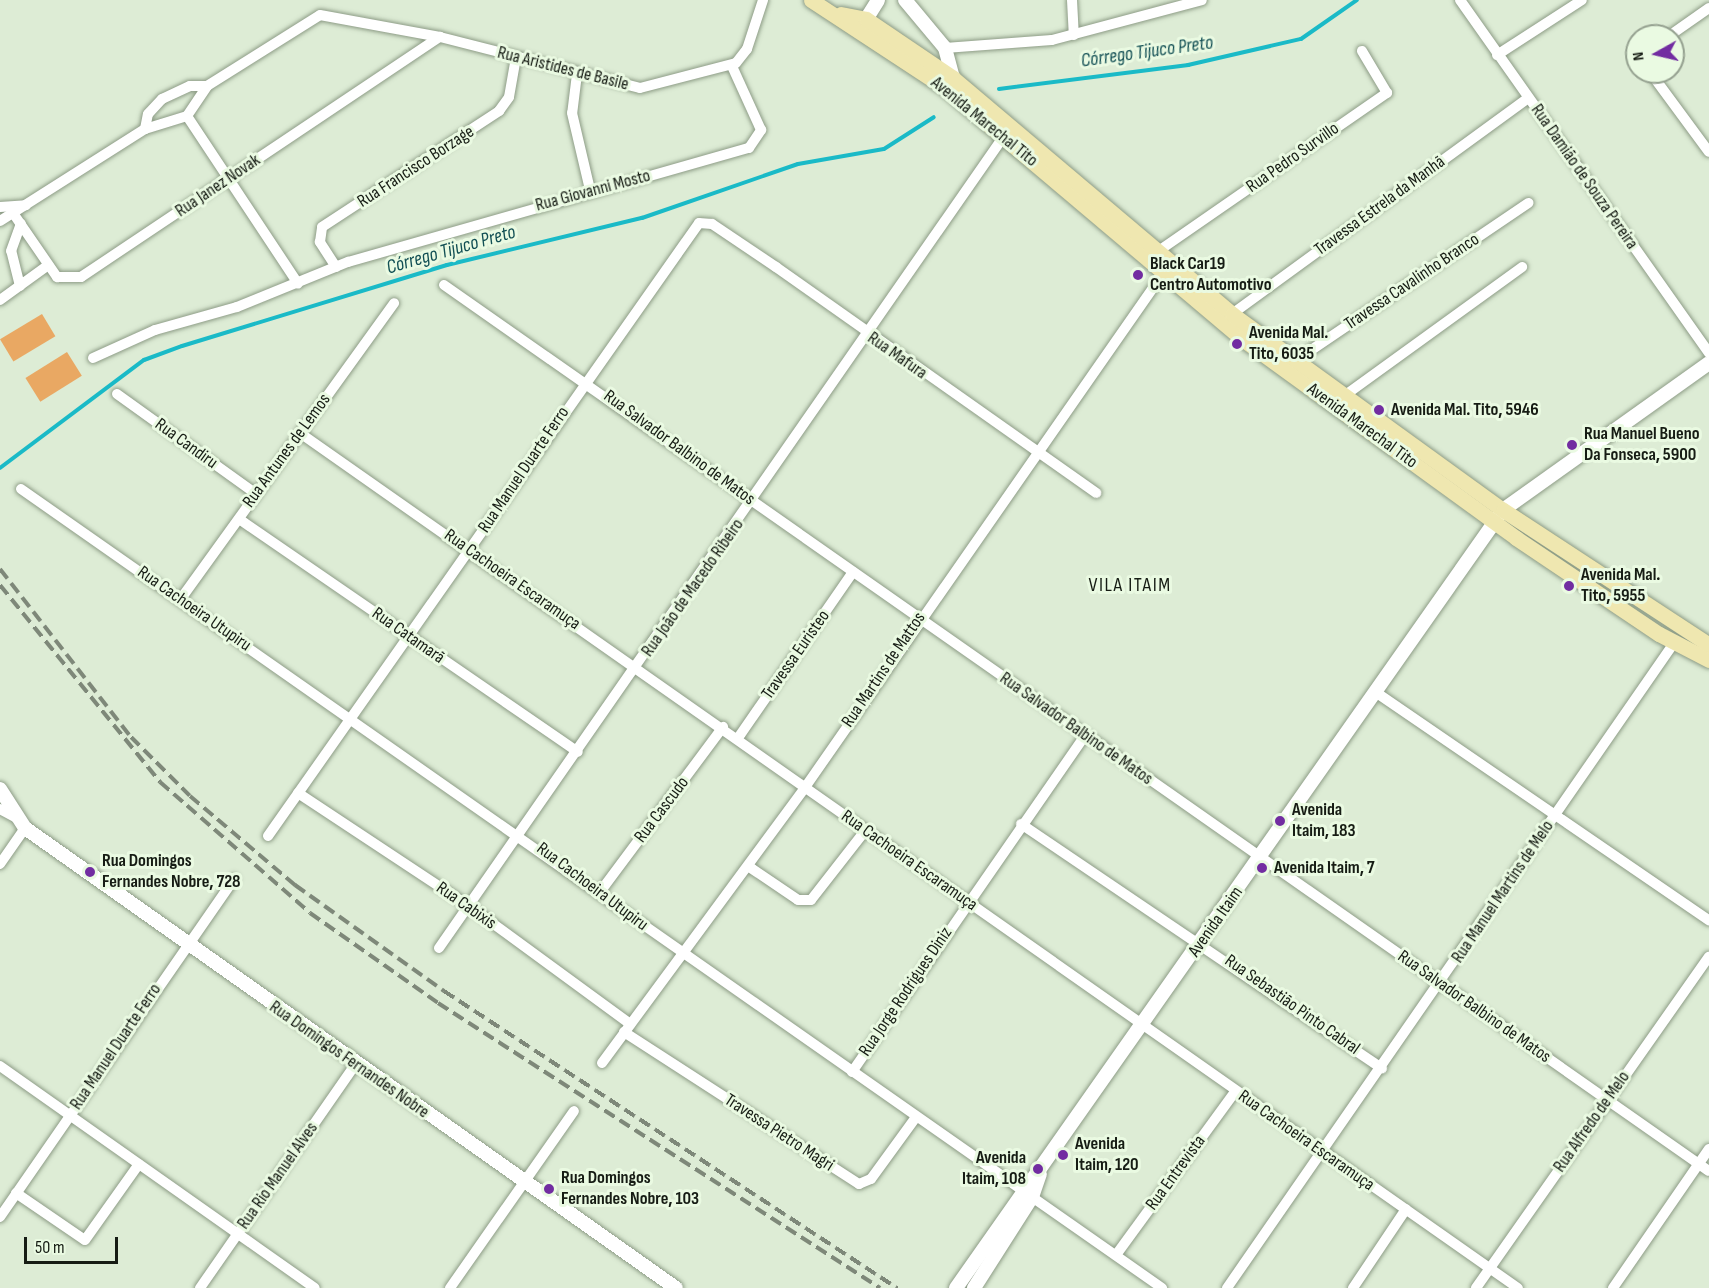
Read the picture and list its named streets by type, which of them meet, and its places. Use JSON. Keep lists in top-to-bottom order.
{
  "streets": {
    "main road": ["Avenida Marechal Tito"],
    "street": [
      "Rua Aristides de Basile",
      "Rua Pedro Survillo",
      "Rua Francisco Borzage",
      "Rua Damião de Souza Pereira",
      "Rua Janez Novak",
      "Rua Giovanni Mosto",
      "Travessa Estrela da Manhã",
      "Travessa Cavalinho Branco",
      "Rua Mafura",
      "Rua Candiru",
      "Rua Salvador Balbino de Matos",
      "Rua Antunes de Lemos",
      "Rua Manuel Duarte Ferro",
      "Rua Cachoeira Escaramuça",
      "Rua João de Macedo Ribeiro",
      "Rua Cachoeira Utupiru",
      "Rua Catamarã",
      "Travessa Euristeo",
      "Rua Martins de Mattos",
      "Rua Cascudo",
      "Rua Manuel Martins de Melo",
      "Rua Cabixis",
      "Avenida Itaim",
      "Rua Jorge Rodrigues Diniz",
      "Rua Sebastião Pinto Cabral",
      "Rua Domingos Fernandes Nobre",
      "Rua Alfredo de Melo",
      "Travessa Pietro Magri",
      "Rua Entrevista",
      "Rua Rio Manuel Alves"
    ]
  },
  "crossings": [
    ["Rua Aristides de Basile", "Rua Francisco Borzage"],
    ["Rua Aristides de Basile", "Rua Janez Novak"],
    ["Rua Aristides de Basile", "Rua Giovanni Mosto"],
    ["Avenida Marechal Tito", "Rua Pedro Survillo"],
    ["Avenida Marechal Tito", "Travessa Estrela da Manhã"],
    ["Avenida Marechal Tito", "Travessa Cavalinho Branco"],
    ["Avenida Marechal Tito", "Rua João de Macedo Ribeiro"],
    ["Avenida Marechal Tito", "Rua Martins de Mattos"],
    ["Avenida Marechal Tito", "Rua Manuel Martins de Melo"],
    ["Avenida Marechal Tito", "Avenida Itaim"],
    ["Rua Francisco Borzage", "Rua Giovanni Mosto"],
    ["Rua Damião de Souza Pereira", "Travessa Estrela da Manhã"],
    ["Rua Mafura", "Rua Manuel Duarte Ferro"],
    ["Rua Mafura", "Rua João de Macedo Ribeiro"],
    ["Rua Mafura", "Rua Martins de Mattos"],
    ["Rua Candiru", "Rua Antunes de Lemos"],
    ["Rua Salvador Balbino de Matos", "Rua Manuel Duarte Ferro"],
    ["Rua Salvador Balbino de Matos", "Rua João de Macedo Ribeiro"],
    ["Rua Salvador Balbino de Matos", "Travessa Euristeo"],
    ["Rua Salvador Balbino de Matos", "Rua Martins de Mattos"],
    ["Rua Salvador Balbino de Matos", "Rua Manuel Martins de Melo"],
    ["Rua Salvador Balbino de Matos", "Avenida Itaim"],
    ["Rua Salvador Balbino de Matos", "Rua Jorge Rodrigues Diniz"],
    ["Rua Salvador Balbino de Matos", "Rua Alfredo de Melo"],
    ["Rua Antunes de Lemos", "Rua Cachoeira Escaramuça"],
    ["Rua Antunes de Lemos", "Rua Cachoeira Utupiru"],
    ["Rua Antunes de Lemos", "Rua Catamarã"],
    ["Rua Manuel Duarte Ferro", "Rua Cachoeira Escaramuça"],
    ["Rua Manuel Duarte Ferro", "Rua Cachoeira Utupiru"],
    ["Rua Manuel Duarte Ferro", "Rua Catamarã"],
    ["Rua Manuel Duarte Ferro", "Rua Cabixis"],
    ["Rua Manuel Duarte Ferro", "Rua Domingos Fernandes Nobre"],
    ["Rua Cachoeira Escaramuça", "Rua João de Macedo Ribeiro"],
    ["Rua Cachoeira Escaramuça", "Travessa Euristeo"],
    ["Rua Cachoeira Escaramuça", "Rua Martins de Mattos"],
    ["Rua Cachoeira Escaramuça", "Rua Cascudo"],
    ["Rua Cachoeira Escaramuça", "Rua Manuel Martins de Melo"],
    ["Rua Cachoeira Escaramuça", "Avenida Itaim"],
    ["Rua Cachoeira Escaramuça", "Rua Jorge Rodrigues Diniz"],
    ["Rua Cachoeira Escaramuça", "Rua Alfredo de Melo"],
    ["Rua Cachoeira Escaramuça", "Rua Entrevista"],
    ["Rua João de Macedo Ribeiro", "Rua Cachoeira Utupiru"],
    ["Rua João de Macedo Ribeiro", "Rua Catamarã"],
    ["Rua João de Macedo Ribeiro", "Rua Cabixis"],
    ["Rua Cachoeira Utupiru", "Rua Martins de Mattos"],
    ["Rua Cachoeira Utupiru", "Rua Cascudo"],
    ["Rua Cachoeira Utupiru", "Avenida Itaim"],
    ["Rua Cachoeira Utupiru", "Rua Jorge Rodrigues Diniz"],
    ["Rua Cachoeira Utupiru", "Travessa Pietro Magri"],
    ["Rua Cachoeira Utupiru", "Rua Entrevista"],
    ["Rua Martins de Mattos", "Rua Cabixis"],
    ["Rua Martins de Mattos", "Travessa Pietro Magri"],
    ["Rua Manuel Martins de Melo", "Rua Sebastião Pinto Cabral"],
    ["Rua Cabixis", "Travessa Pietro Magri"],
    ["Avenida Itaim", "Rua Sebastião Pinto Cabral"],
    ["Rua Jorge Rodrigues Diniz", "Rua Sebastião Pinto Cabral"],
    ["Rua Domingos Fernandes Nobre", "Rua Rio Manuel Alves"]
  ],
  "districts": ["VILA ITAIM"],
  "water": ["Córrego Tijuco Preto"],
  "places": [
    "Black Car19 Centro Automotivo",
    "Avenida Mal. Tito, 6035",
    "Avenida Mal. Tito, 5946",
    "Rua Manuel Bueno Da Fonseca, 5900",
    "Avenida Mal. Tito, 5955",
    "Avenida Itaim, 183",
    "Avenida Itaim, 7",
    "Rua Domingos Fernandes Nobre, 728",
    "Avenida Itaim, 120",
    "Avenida Itaim, 108",
    "Rua Domingos Fernandes Nobre, 103"
  ],
  "scale_bar": "50 m",
  "north": "left"
}
